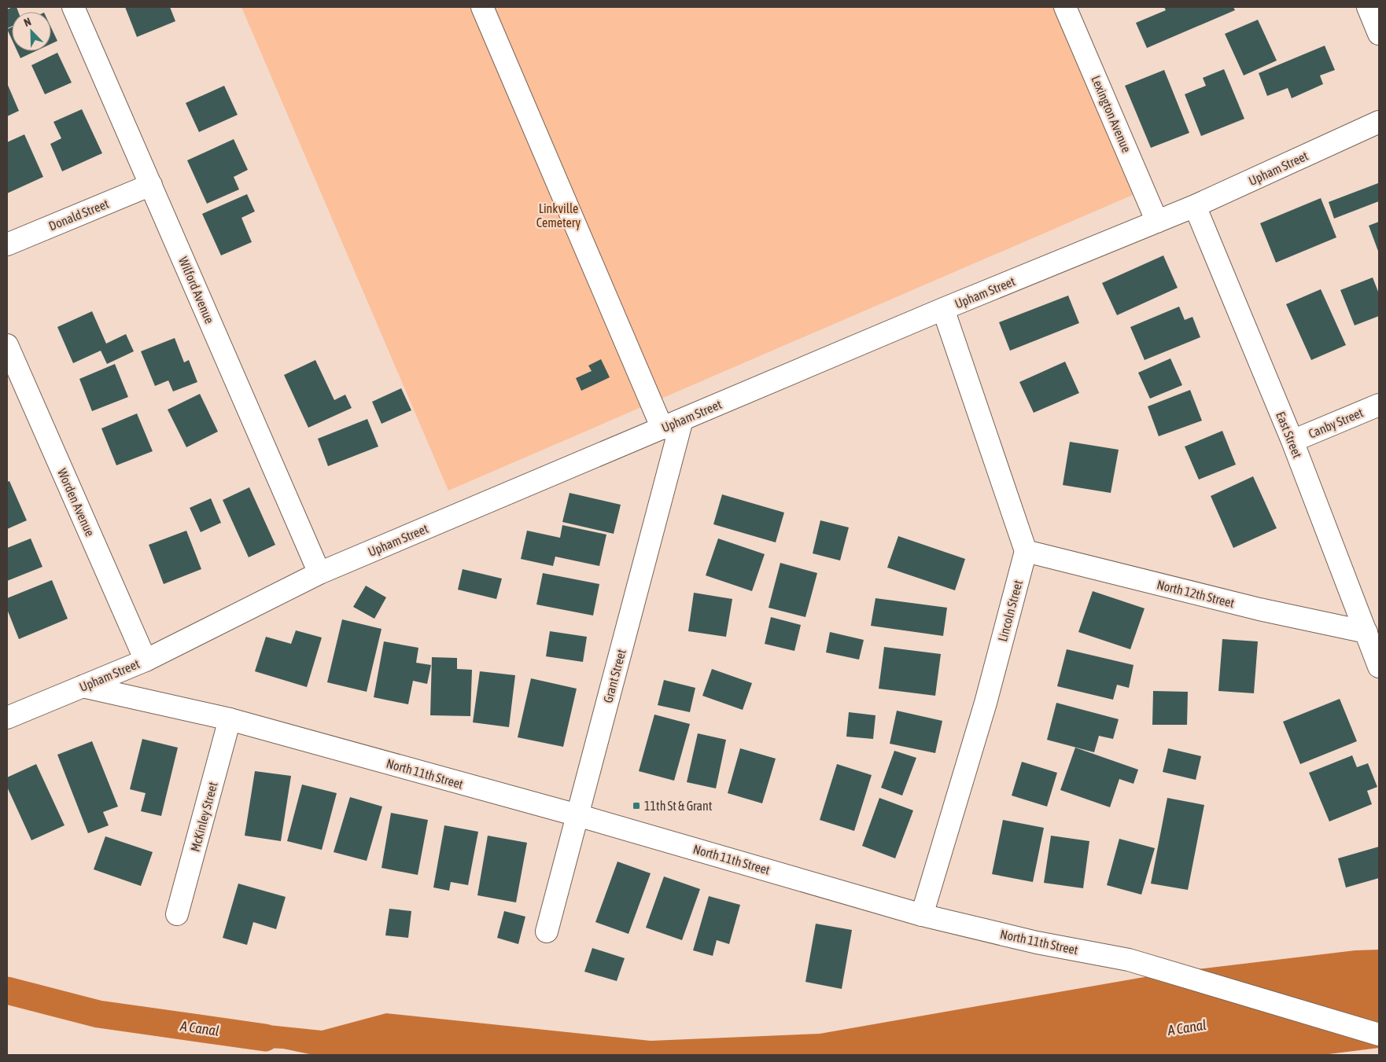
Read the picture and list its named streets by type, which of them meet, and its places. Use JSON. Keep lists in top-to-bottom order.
{
  "streets": {
    "street": [
      "Lexington Avenue",
      "Upham Street",
      "Donald Street",
      "Wilford Avenue",
      "Canby Street",
      "East Street",
      "Worden Avenue",
      "North 12th Street",
      "Lincoln Street",
      "Grant Street",
      "North 11th Street",
      "McKinley Street"
    ]
  },
  "crossings": [
    ["Lexington Avenue", "Upham Street"],
    ["Upham Street", "Wilford Avenue"],
    ["Upham Street", "East Street"],
    ["Upham Street", "Worden Avenue"],
    ["Upham Street", "Grant Street"],
    ["Upham Street", "North 11th Street"],
    ["Donald Street", "Wilford Avenue"],
    ["Canby Street", "East Street"],
    ["East Street", "North 12th Street"],
    ["North 12th Street", "Lincoln Street"],
    ["Lincoln Street", "North 11th Street"],
    ["Grant Street", "North 11th Street"],
    ["North 11th Street", "McKinley Street"]
  ],
  "water": ["A Canal"],
  "parks": ["Linkville Cemetery"],
  "places": {
    "transit": ["11th St & Grant"]
  },
  "north": "top left"
}
